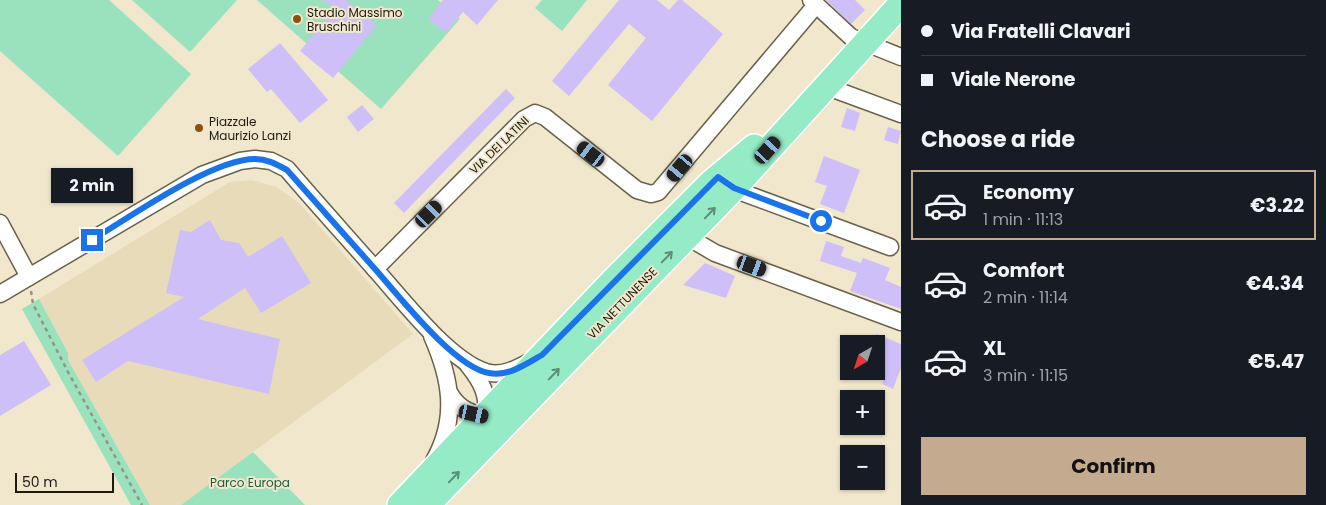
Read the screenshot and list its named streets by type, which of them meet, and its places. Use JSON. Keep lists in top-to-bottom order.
{
  "streets": {
    "main road": ["VIA NETTUNENSE"],
    "street": ["VIA DEI LATINI"]
  },
  "parks": ["Parco Europa"],
  "places": ["Stadio Massimo Bruschini", "Piazzale Maurizio Lanzi"],
  "scale_bar": "50 m",
  "north": "bottom left",
  "page": {
    "banner": ["Via Fratelli Clavari", "Viale Nerone"],
    "heading": "Choose a ride",
    "bubble": "2 min",
    "list": [
      {
        "name": "Economy",
        "note": "1 min · 11:13",
        "value": "€3.22"
      },
      {
        "name": "Comfort",
        "note": "2 min · 11:14",
        "value": "€4.34"
      },
      {
        "name": "XL",
        "note": "3 min · 11:15",
        "value": "€5.47"
      }
    ],
    "map_buttons": ["+", "−"],
    "buttons": "Confirm",
    "scale": "50 m"
  }
}
